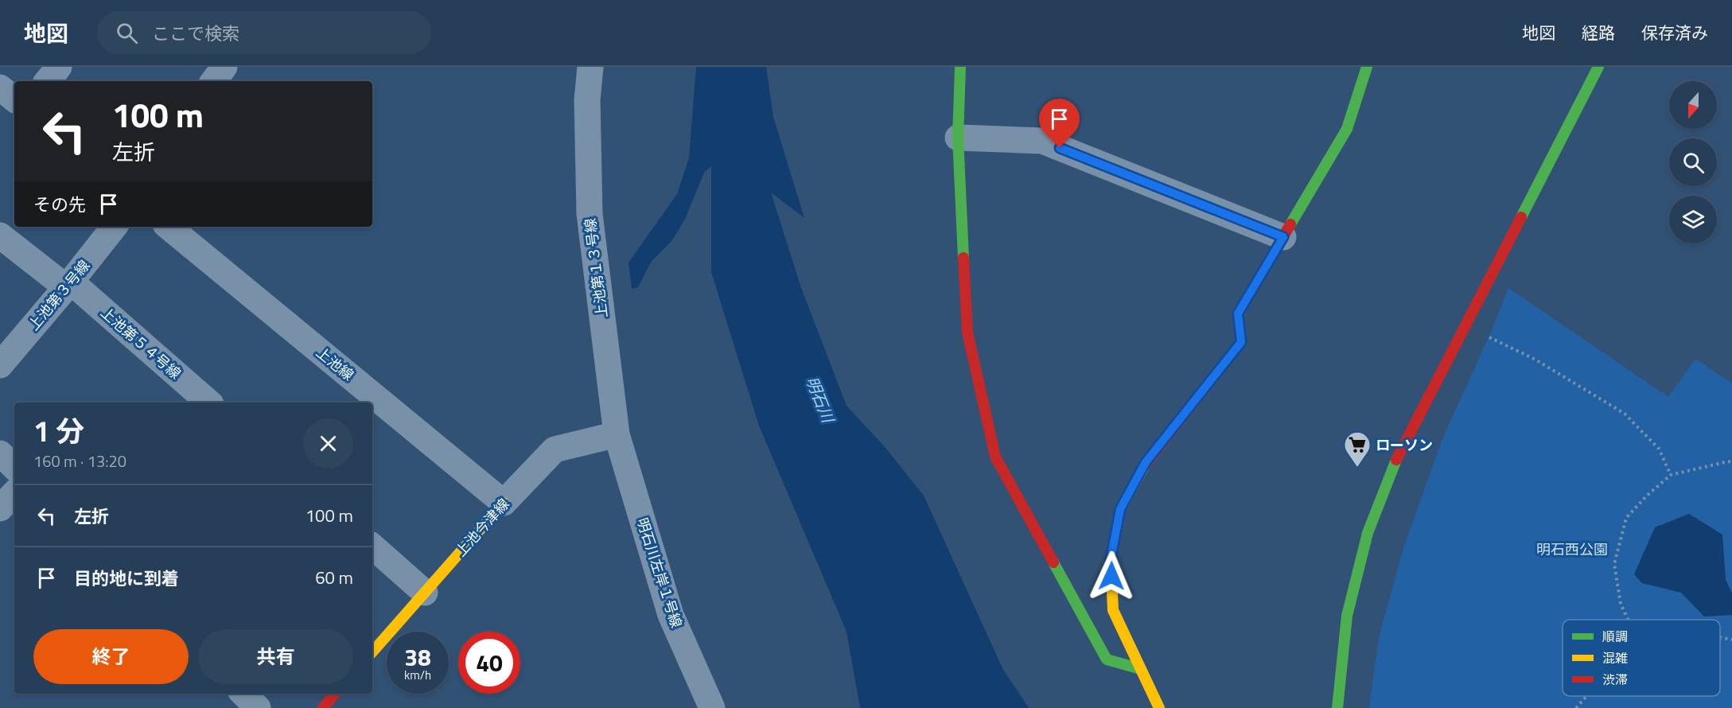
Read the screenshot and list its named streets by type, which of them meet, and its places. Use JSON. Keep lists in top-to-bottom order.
{
  "streets": {
    "street": [
      "上池第１３号線",
      "上池第３号線",
      "上池第５４号線",
      "上池線",
      "上池今津線",
      "明石川左岸１号線"
    ]
  },
  "crossings": [
    ["上池第１３号線", "上池今津線"],
    ["上池第１３号線", "明石川左岸１号線"],
    ["上池第３号線", "上池第５４号線"],
    ["上池線", "上池今津線"],
    ["上池今津線", "明石川左岸１号線"]
  ],
  "water": ["明石川"],
  "parks": ["明石西公園"],
  "places": {
    "supermarket": ["ローソン"]
  },
  "legend": ["順調", "混雑", "渋滞"],
  "north": "bottom",
  "page": {
    "header": "地図",
    "search": "ここで検索",
    "nav": ["地図", "経路", "保存済み"],
    "turn": ["100 m", "左折"],
    "then": "その先",
    "heading": ["1 分", "160 m · 13:20"],
    "list": [
      {
        "name": "左折",
        "value": "100 m"
      },
      {
        "name": "目的地に到着",
        "value": "60 m"
      }
    ],
    "buttons": ["終了", "共有"],
    "speed": "38 km/h",
    "limit": "40"
  }
}
